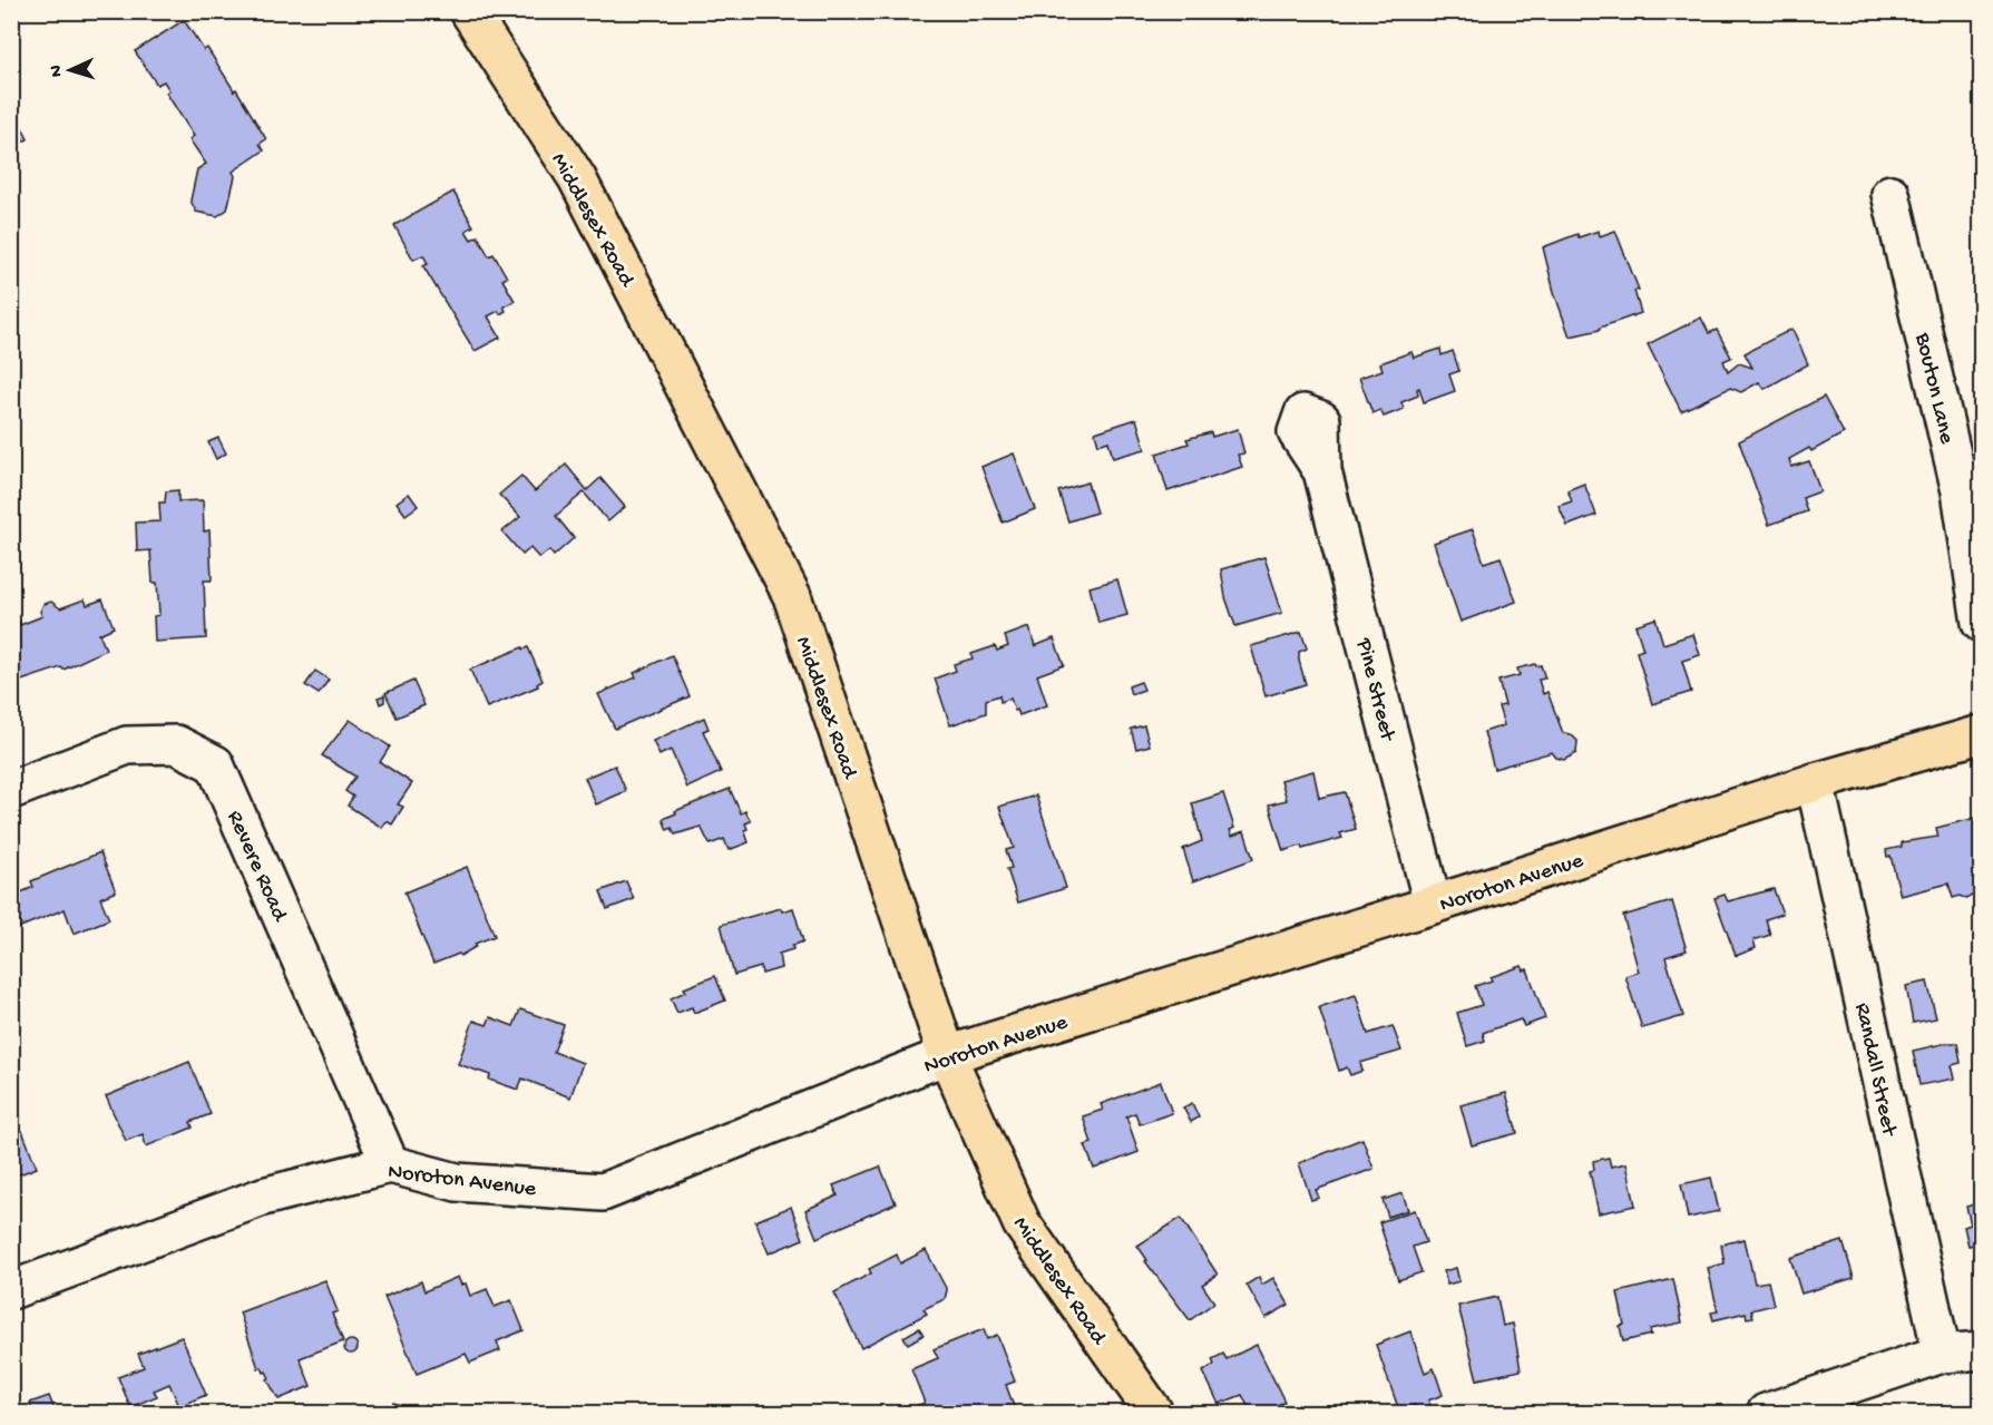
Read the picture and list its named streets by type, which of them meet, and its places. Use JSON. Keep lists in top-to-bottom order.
{
  "streets": {
    "main road": ["Middlesex Road", "Noroton Avenue"],
    "street": [
      "Bouton Lane",
      "Pine Street",
      "Revere Road",
      "Randall Street"
    ]
  },
  "crossings": [
    ["Middlesex Road", "Noroton Avenue"],
    ["Pine Street", "Noroton Avenue"],
    ["Revere Road", "Noroton Avenue"],
    ["Noroton Avenue", "Randall Street"]
  ],
  "north": "left"
}
